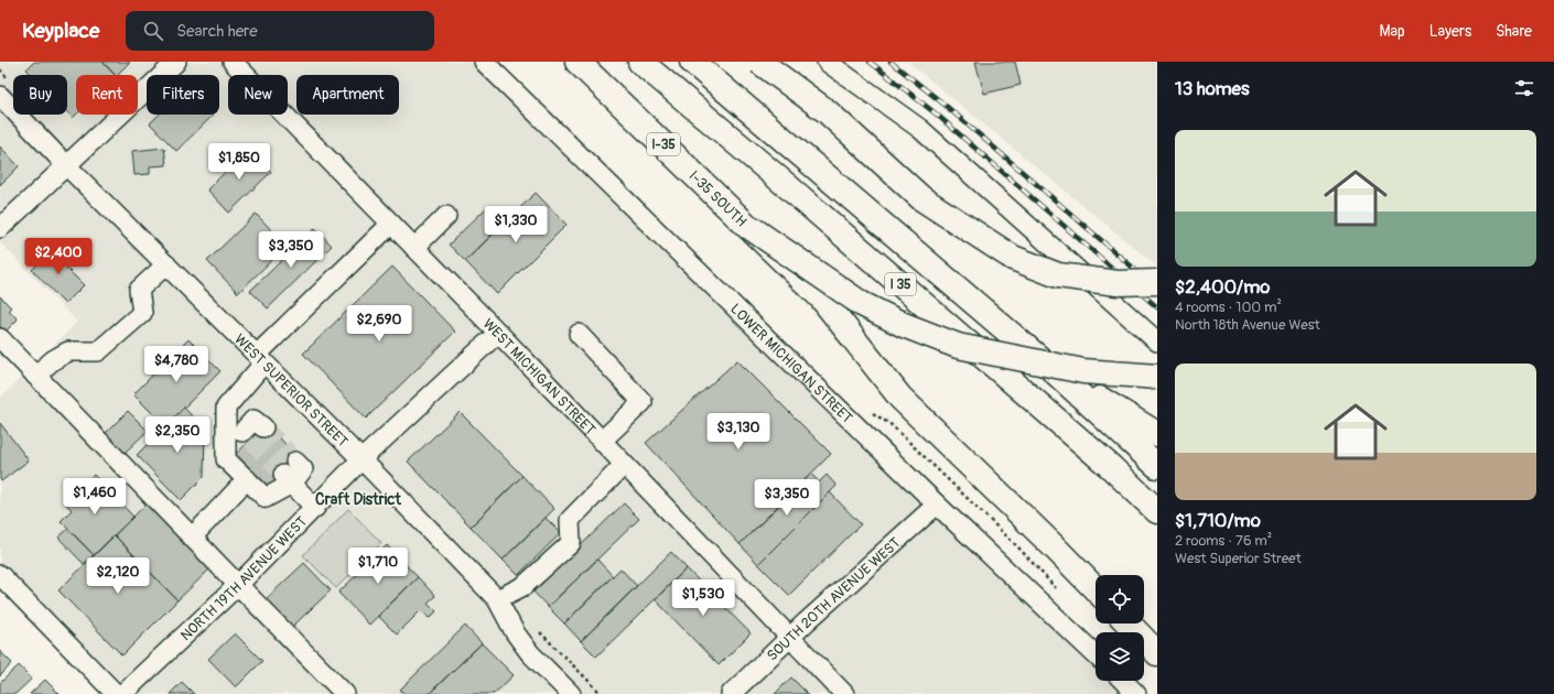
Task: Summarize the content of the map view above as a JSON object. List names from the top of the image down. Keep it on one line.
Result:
{"streets":{"highway":["I-35","I-35 SOUTH","I 35"],"street":["LOWER MICHIGAN STREET","WEST MICHIGAN STREET","WEST SUPERIOR STREET","NORTH 19TH AVENUE WEST","SOUTH 20TH AVENUE WEST"]},"crossings":[["LOWER MICHIGAN STREET","SOUTH 20TH AVENUE WEST"],["WEST MICHIGAN STREET","NORTH 19TH AVENUE WEST"],["WEST MICHIGAN STREET","SOUTH 20TH AVENUE WEST"],["WEST SUPERIOR STREET","NORTH 19TH AVENUE WEST"]],"districts":["Craft District"],"page":{"header":"Keyplace","search":"Search here","nav":["Map","Layers","Share"],"heading":"13 homes","chip":["Buy","Rent","Filters","New","Apartment"],"list":[{"name":"$2,400/mo","note":"4 rooms · 100 m² · North 18th Avenue West"},{"name":"$1,710/mo","note":"2 rooms · 76 m² · West Superior Street"}],"price":["$1,850","$1,330","$3,350","$2,400","$2,690","$4,780","$3,130","$2,350","$1,460","$3,350","$1,710","$2,120","$1,530"]}}
